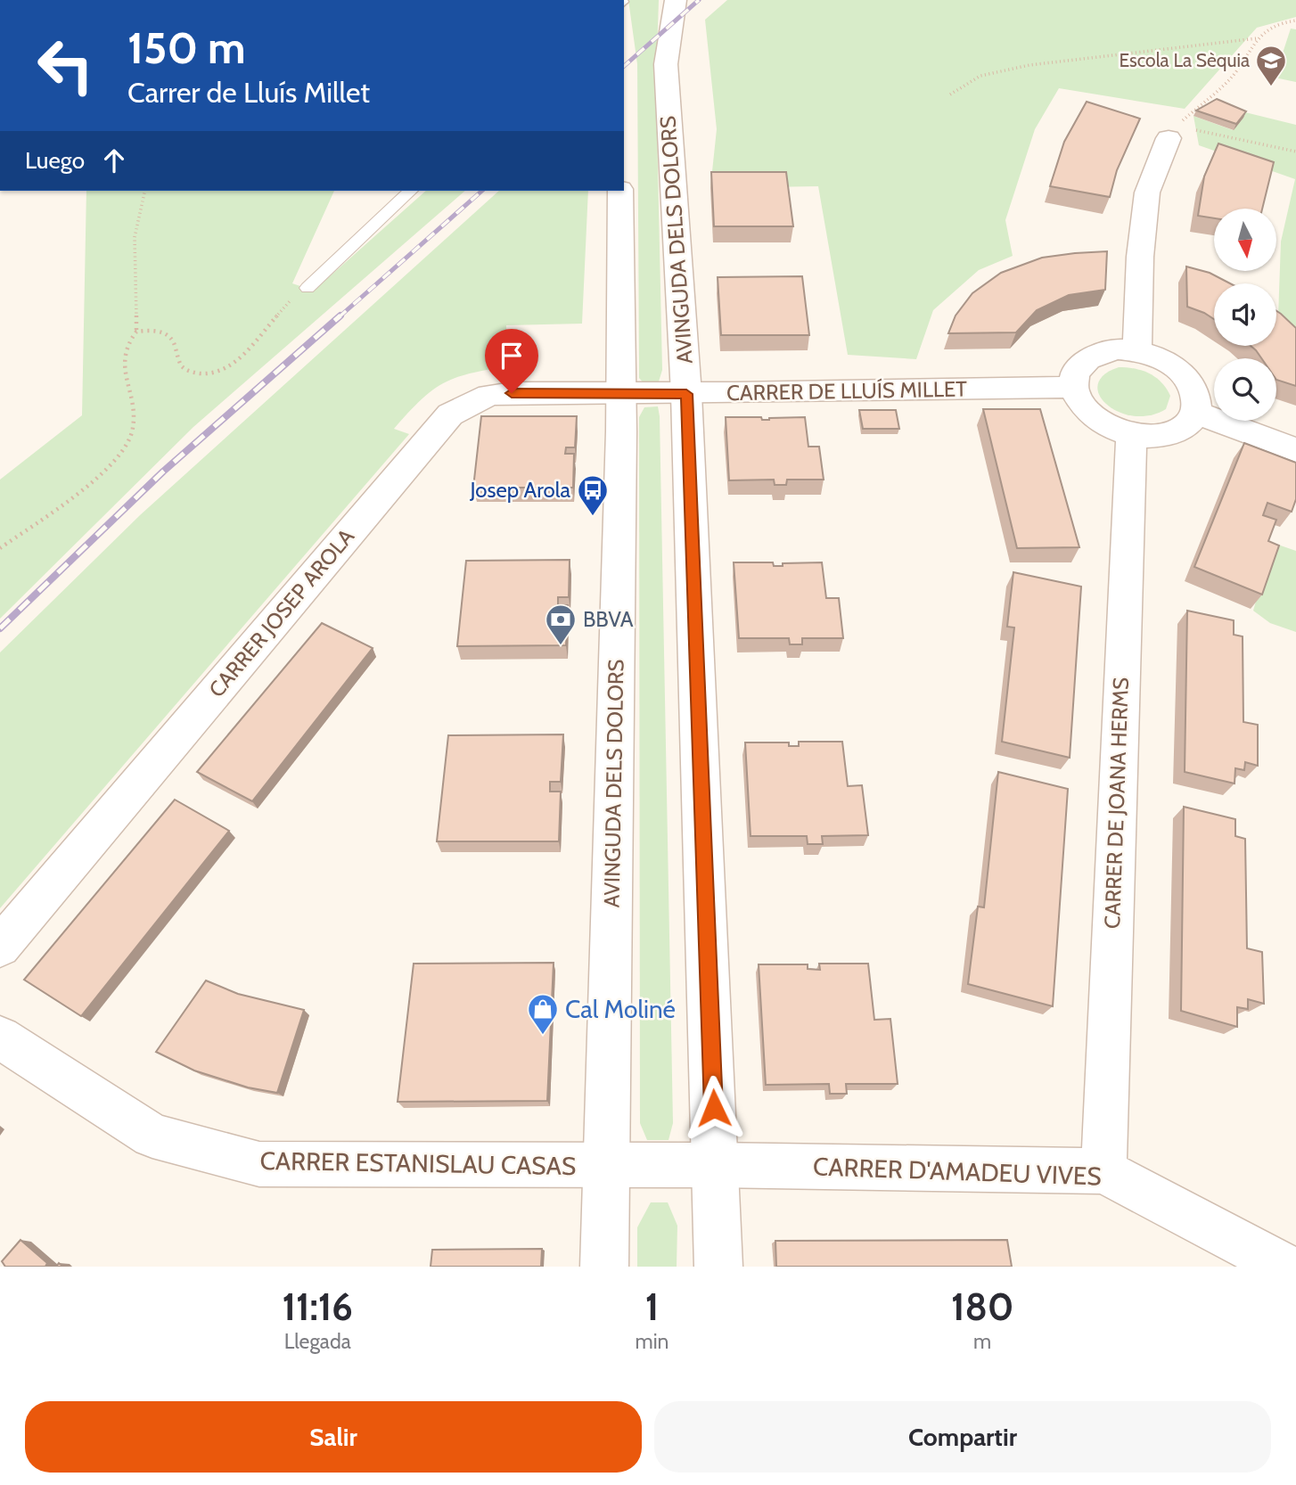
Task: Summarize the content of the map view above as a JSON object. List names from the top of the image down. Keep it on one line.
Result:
{"streets":{"street":["AVINGUDA DELS DOLORS","CARRER DE LLUÍS MILLET","CARRER JOSEP AROLA","CARRER DE JOANA HERMS","CARRER ESTANISLAU CASAS","CARRER D'AMADEU VIVES"]},"crossings":[["AVINGUDA DELS DOLORS","CARRER DE LLUÍS MILLET"],["AVINGUDA DELS DOLORS","CARRER JOSEP AROLA"],["AVINGUDA DELS DOLORS","CARRER ESTANISLAU CASAS"],["AVINGUDA DELS DOLORS","CARRER D'AMADEU VIVES"],["CARRER DE LLUÍS MILLET","CARRER JOSEP AROLA"],["CARRER DE LLUÍS MILLET","CARRER DE JOANA HERMS"],["CARRER DE JOANA HERMS","CARRER D'AMADEU VIVES"],["CARRER ESTANISLAU CASAS","CARRER D'AMADEU VIVES"]],"places":{"school or university":["Escola La Sèquia"],"bus stop":["Josep Arola"],"bank":["BBVA"],"shop":["Cal Moliné"]},"north":"bottom","page":{"turn":["150 m","Carrer de Lluís Millet"],"then":"Luego","eta":["11:16","Llegada","1","min","180","m"],"buttons":["Salir","Compartir"]}}
